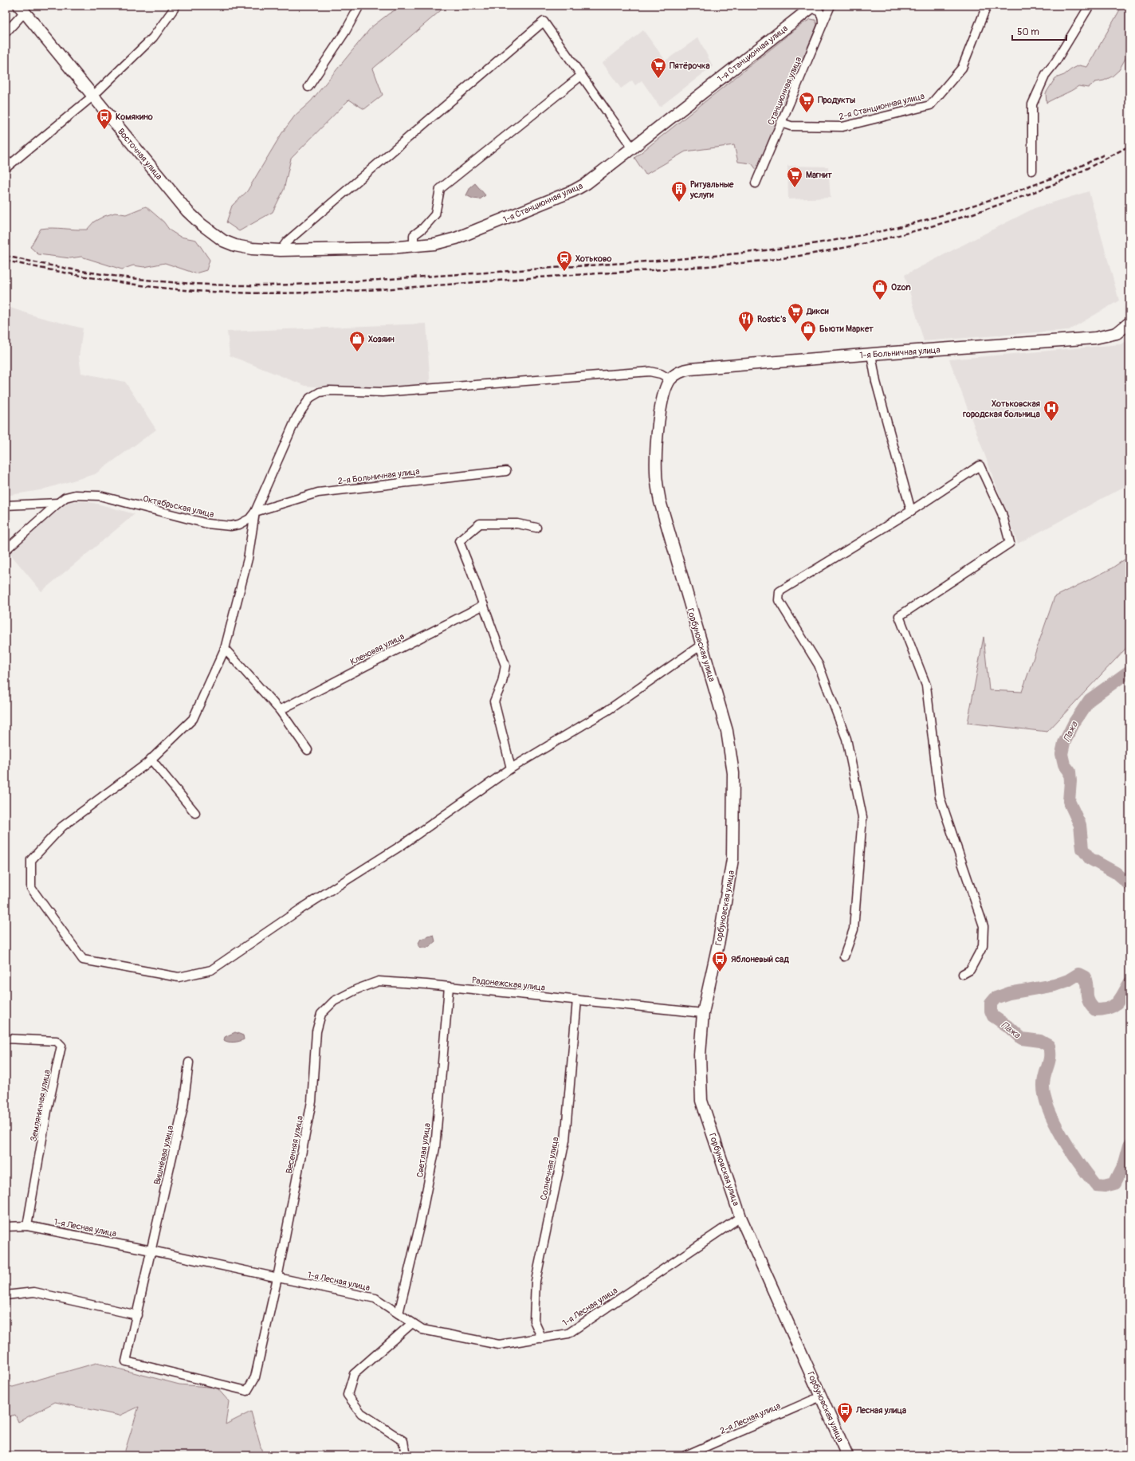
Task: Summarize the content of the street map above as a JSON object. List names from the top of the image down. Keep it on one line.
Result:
{"streets":{"main road":["1-я Станционная улица","Восточная улица","1-я Больничная улица","Горбуновская улица"],"street":["Станционная улица","2-я Станционная улица","2-я Больничная улица","Октябрьская улица","Кленовая улица","Радонежская улица","Земляничная улица","Весенняя улица","Светлая улица","Вишнёвая улица","Солнечная улица","1-я Лесная улица","2-я Лесная улица"]},"crossings":[["1-я Станционная улица","Восточная улица"],["Станционная улица","2-я Станционная улица"],["1-я Больничная улица","Октябрьская улица"],["1-я Больничная улица","Горбуновская улица"],["2-я Больничная улица","Октябрьская улица"],["Октябрьская улица","Горбуновская улица"],["Горбуновская улица","Радонежская улица"],["Горбуновская улица","1-я Лесная улица"],["Горбуновская улица","2-я Лесная улица"],["Радонежская улица","Весенняя улица"],["Радонежская улица","Светлая улица"],["Радонежская улица","Солнечная улица"],["Земляничная улица","1-я Лесная улица"],["Весенняя улица","Вишнёвая улица"],["Весенняя улица","1-я Лесная улица"],["Светлая улица","1-я Лесная улица"],["Вишнёвая улица","1-я Лесная улица"],["Солнечная улица","1-я Лесная улица"]],"water":["Пажа"],"places":{"supermarket":["Пятёрочка","Продукты","Магнит","Дикси"],"bus stop":["Комякино","Яблоневый сад","Лесная улица"],"building":["Ритуальные услуги"],"station":["Хотьково"],"shop":["Ozon","Бьюти Маркет","Хозяин"],"restaurant":["Rostic's"],"hospital":["Хотьковская городская больница"]},"scale_bar":"50 m"}
